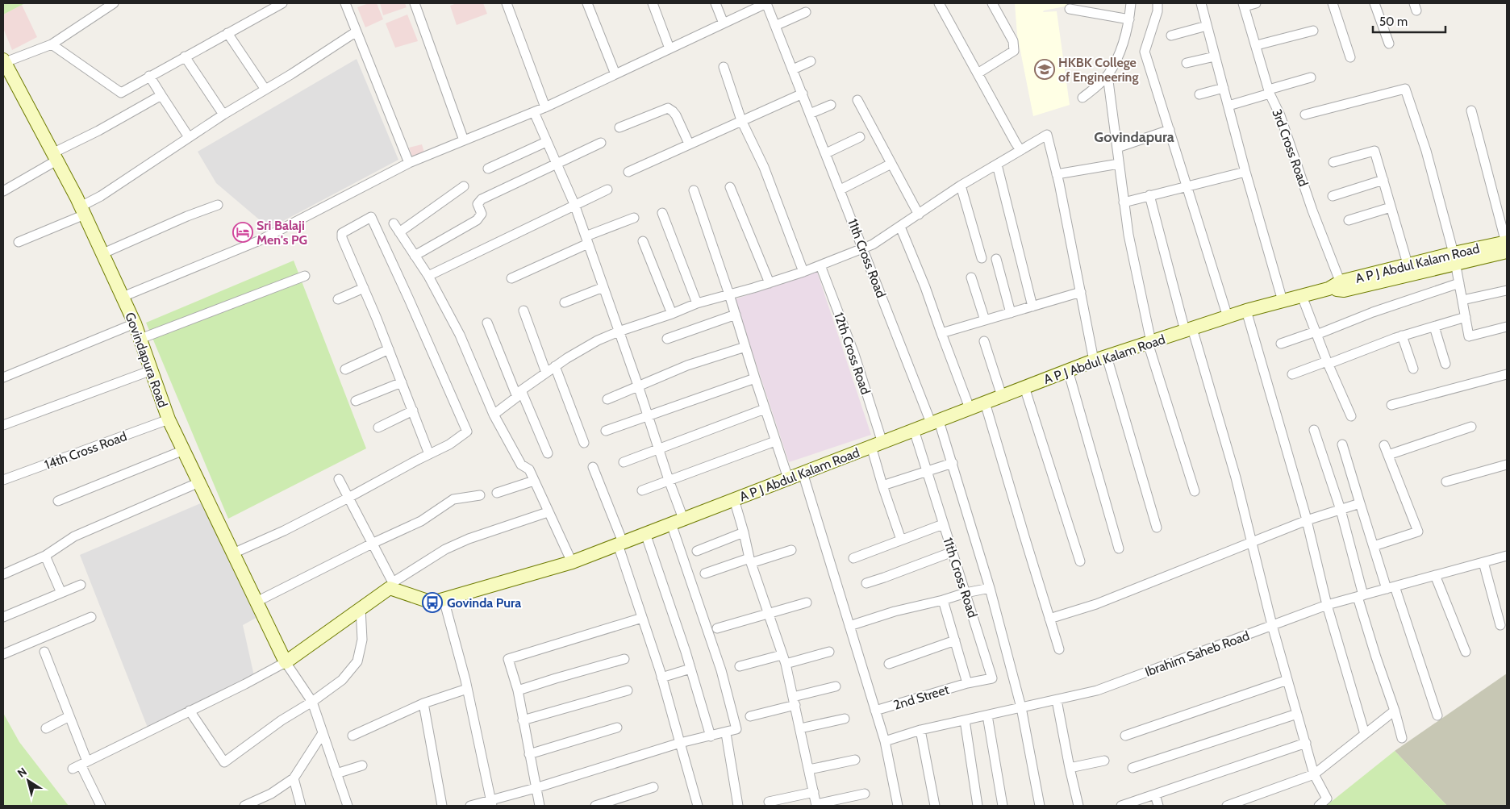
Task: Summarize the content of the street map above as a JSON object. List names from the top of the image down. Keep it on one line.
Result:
{"streets":{"street":["3rd Cross Road","11th Cross Road","A P J Abdul Kalam Road","12th Cross Road","Govindapura Road","14th Cross Road","Ibrahim Saheb Road","2nd Street"]},"crossings":[["3rd Cross Road","A P J Abdul Kalam Road"],["11th Cross Road","A P J Abdul Kalam Road"],["11th Cross Road","Ibrahim Saheb Road"],["11th Cross Road","2nd Street"],["A P J Abdul Kalam Road","12th Cross Road"],["Govindapura Road","14th Cross Road"]],"districts":["Govindapura"],"places":{"school or university":["HKBK College of Engineering"],"hotel":["Sri Balaji Men's PG"],"bus stop":["Govinda Pura"]},"scale_bar":"50 m","north":"top left"}
